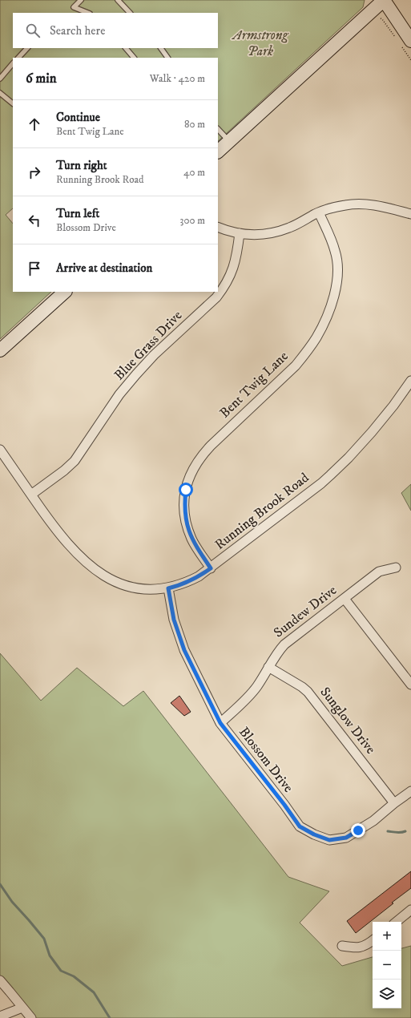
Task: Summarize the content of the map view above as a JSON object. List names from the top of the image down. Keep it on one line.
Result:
{"streets":{"street":["Blue Grass Drive","Bent Twig Lane","Running Brook Road","Sundew Drive","Sunglow Drive","Blossom Drive"]},"crossings":[["Blue Grass Drive","Running Brook Road"],["Bent Twig Lane","Running Brook Road"],["Running Brook Road","Blossom Drive"],["Sundew Drive","Sunglow Drive"],["Sundew Drive","Blossom Drive"],["Sunglow Drive","Blossom Drive"]],"parks":["Armstrong Park"],"page":{"search":"Search here","heading":["6 min","Walk · 420 m"],"list":[["Continue","Bent Twig Lane","80 m"],["Turn right","Running Brook Road","40 m"],["Turn left","Blossom Drive","300 m"],"Arrive at destination"],"map_buttons":["+","−"]}}
